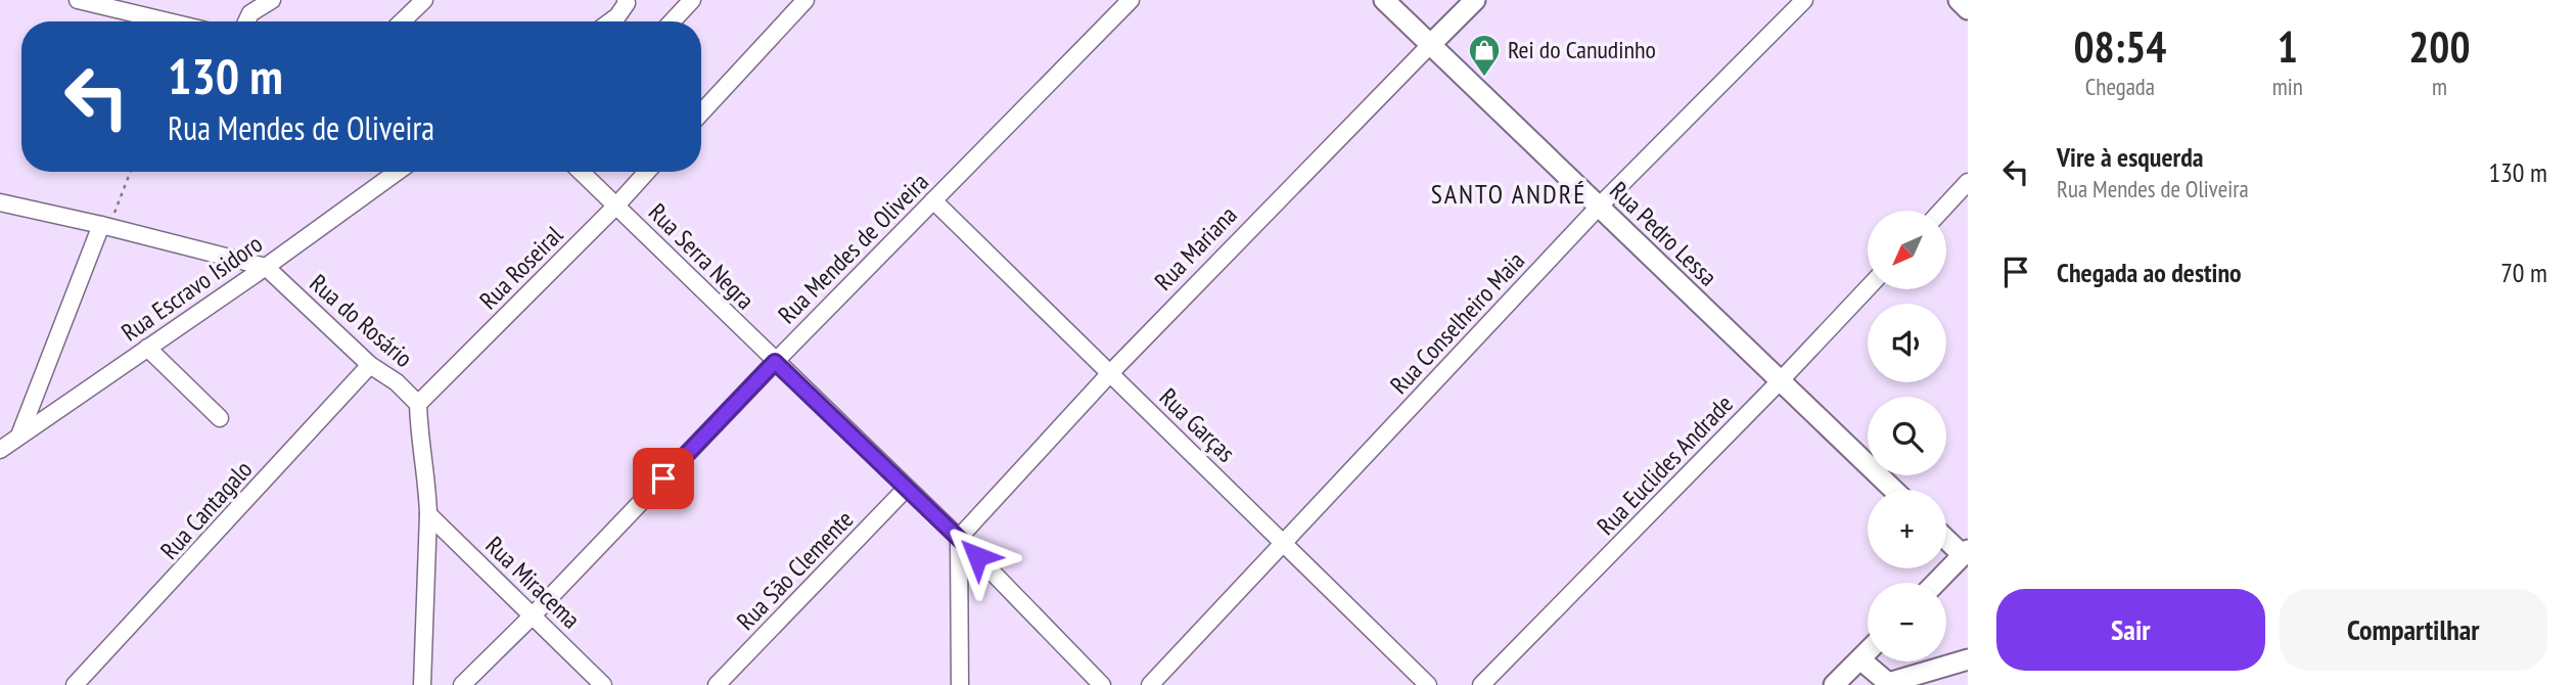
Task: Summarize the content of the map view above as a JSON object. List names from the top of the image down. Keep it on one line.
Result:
{"streets":{"street":["Rua Pedro Lessa","Rua Mendes de Oliveira","Rua Mariana","Rua Serra Negra","Rua Roseiral","Rua Escravo Isidoro","Rua do Rosário","Rua Conselheiro Maia","Rua Garças","Rua Euclides Andrade","Rua Cantagalo","Rua São Clemente","Rua Miracema"]},"crossings":[["Rua Pedro Lessa","Rua Mariana"],["Rua Pedro Lessa","Rua Conselheiro Maia"],["Rua Pedro Lessa","Rua Euclides Andrade"],["Rua Mendes de Oliveira","Rua Serra Negra"],["Rua Mendes de Oliveira","Rua Garças"],["Rua Mendes de Oliveira","Rua Miracema"],["Rua Mariana","Rua Serra Negra"],["Rua Mariana","Rua Garças"],["Rua Serra Negra","Rua Roseiral"],["Rua Serra Negra","Rua São Clemente"],["Rua Roseiral","Rua do Rosário"],["Rua Escravo Isidoro","Rua do Rosário"],["Rua do Rosário","Rua Cantagalo"],["Rua do Rosário","Rua Miracema"],["Rua Conselheiro Maia","Rua Garças"]],"districts":["SANTO ANDRÉ"],"places":{"shop":["Rei do Canudinho"]},"north":"bottom left","page":{"eta":["08:54","Chegada","1","min","200","m"],"turn":["130 m","Rua Mendes de Oliveira"],"list":[{"name":"Vire à esquerda","note":"Rua Mendes de Oliveira","value":"130 m"},{"name":"Chegada ao destino","value":"70 m"}],"map_buttons":["+","−"],"buttons":["Sair","Compartilhar"]}}
